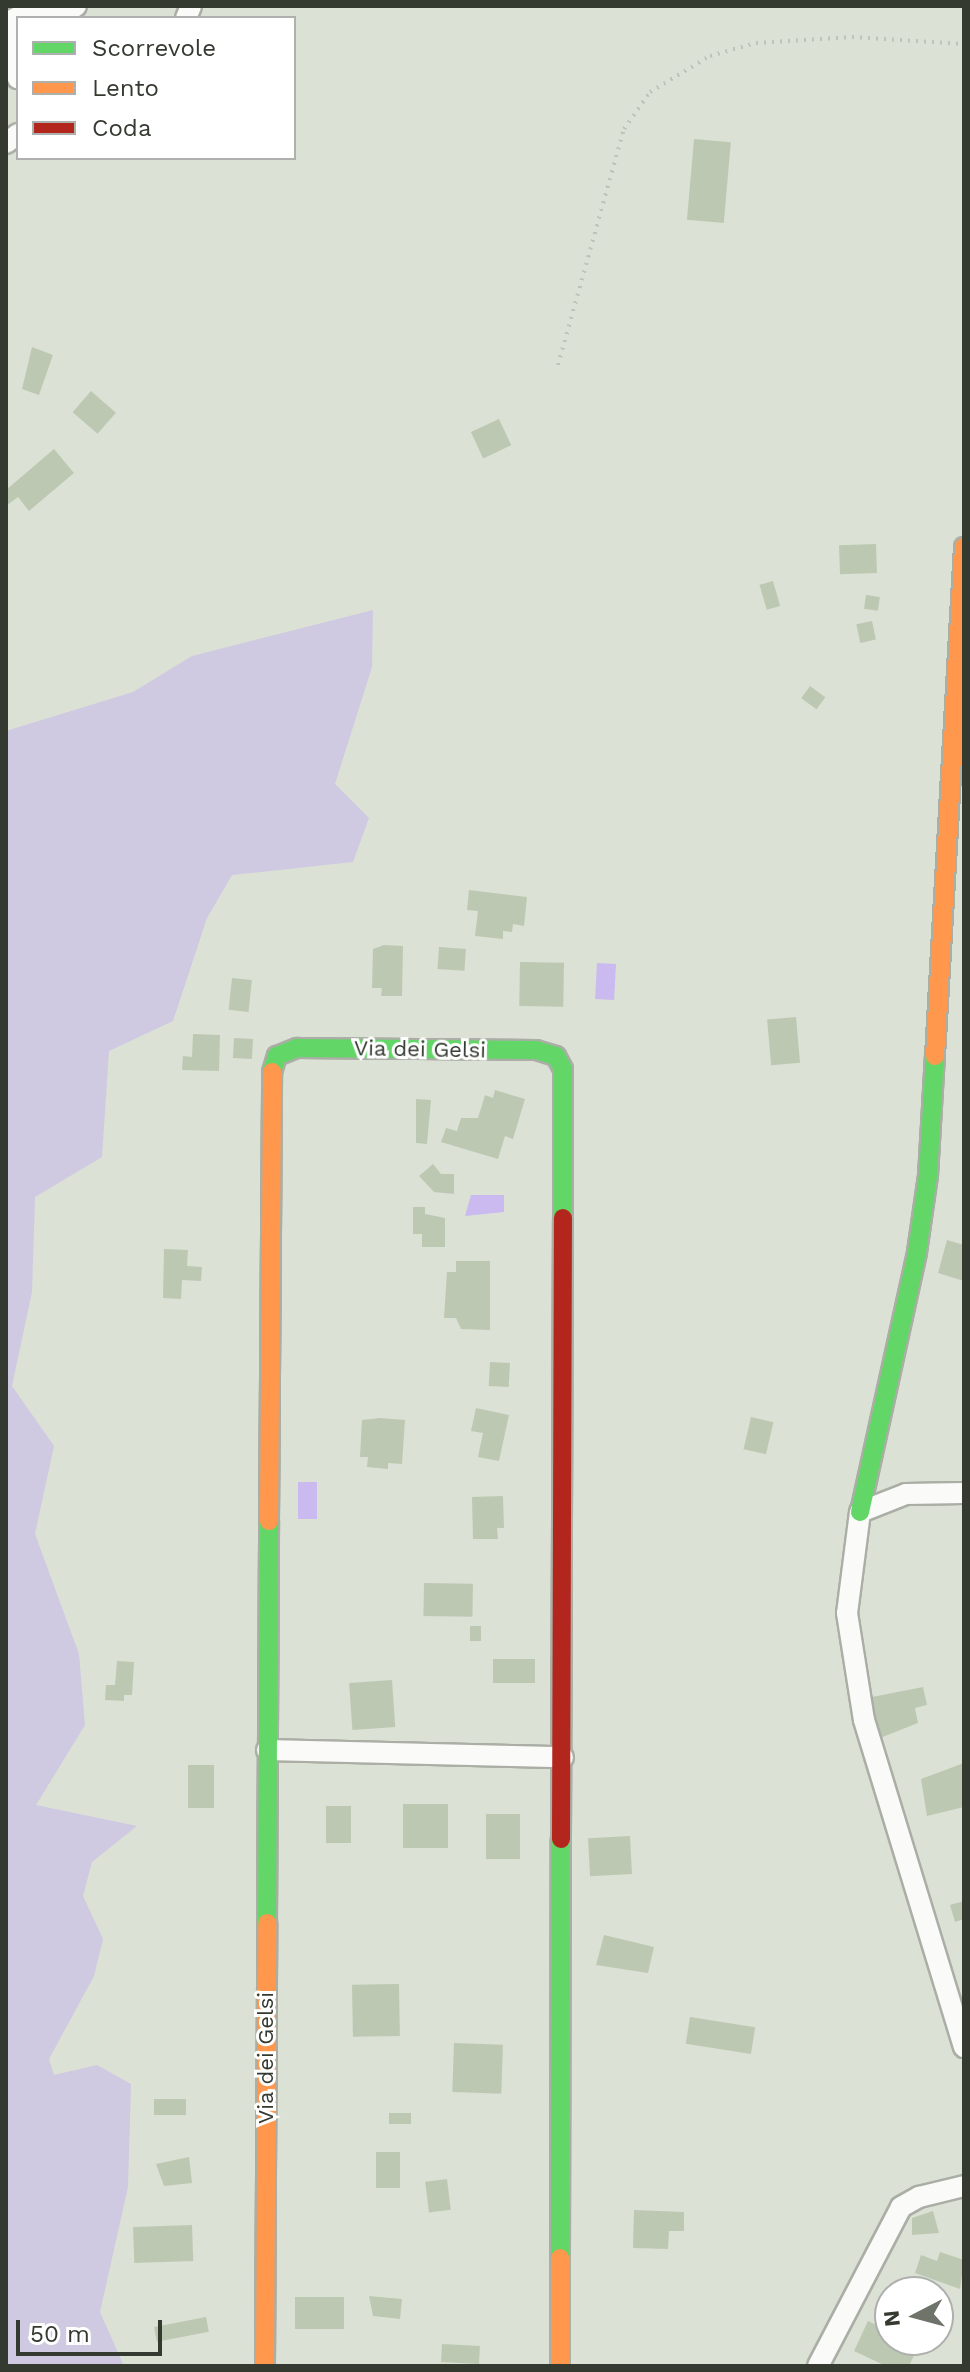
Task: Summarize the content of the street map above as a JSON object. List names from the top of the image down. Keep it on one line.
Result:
{"streets":{"street":["Via dei Gelsi"]},"legend":["Scorrevole","Lento","Coda"],"scale_bar":"50 m","north":"left"}
